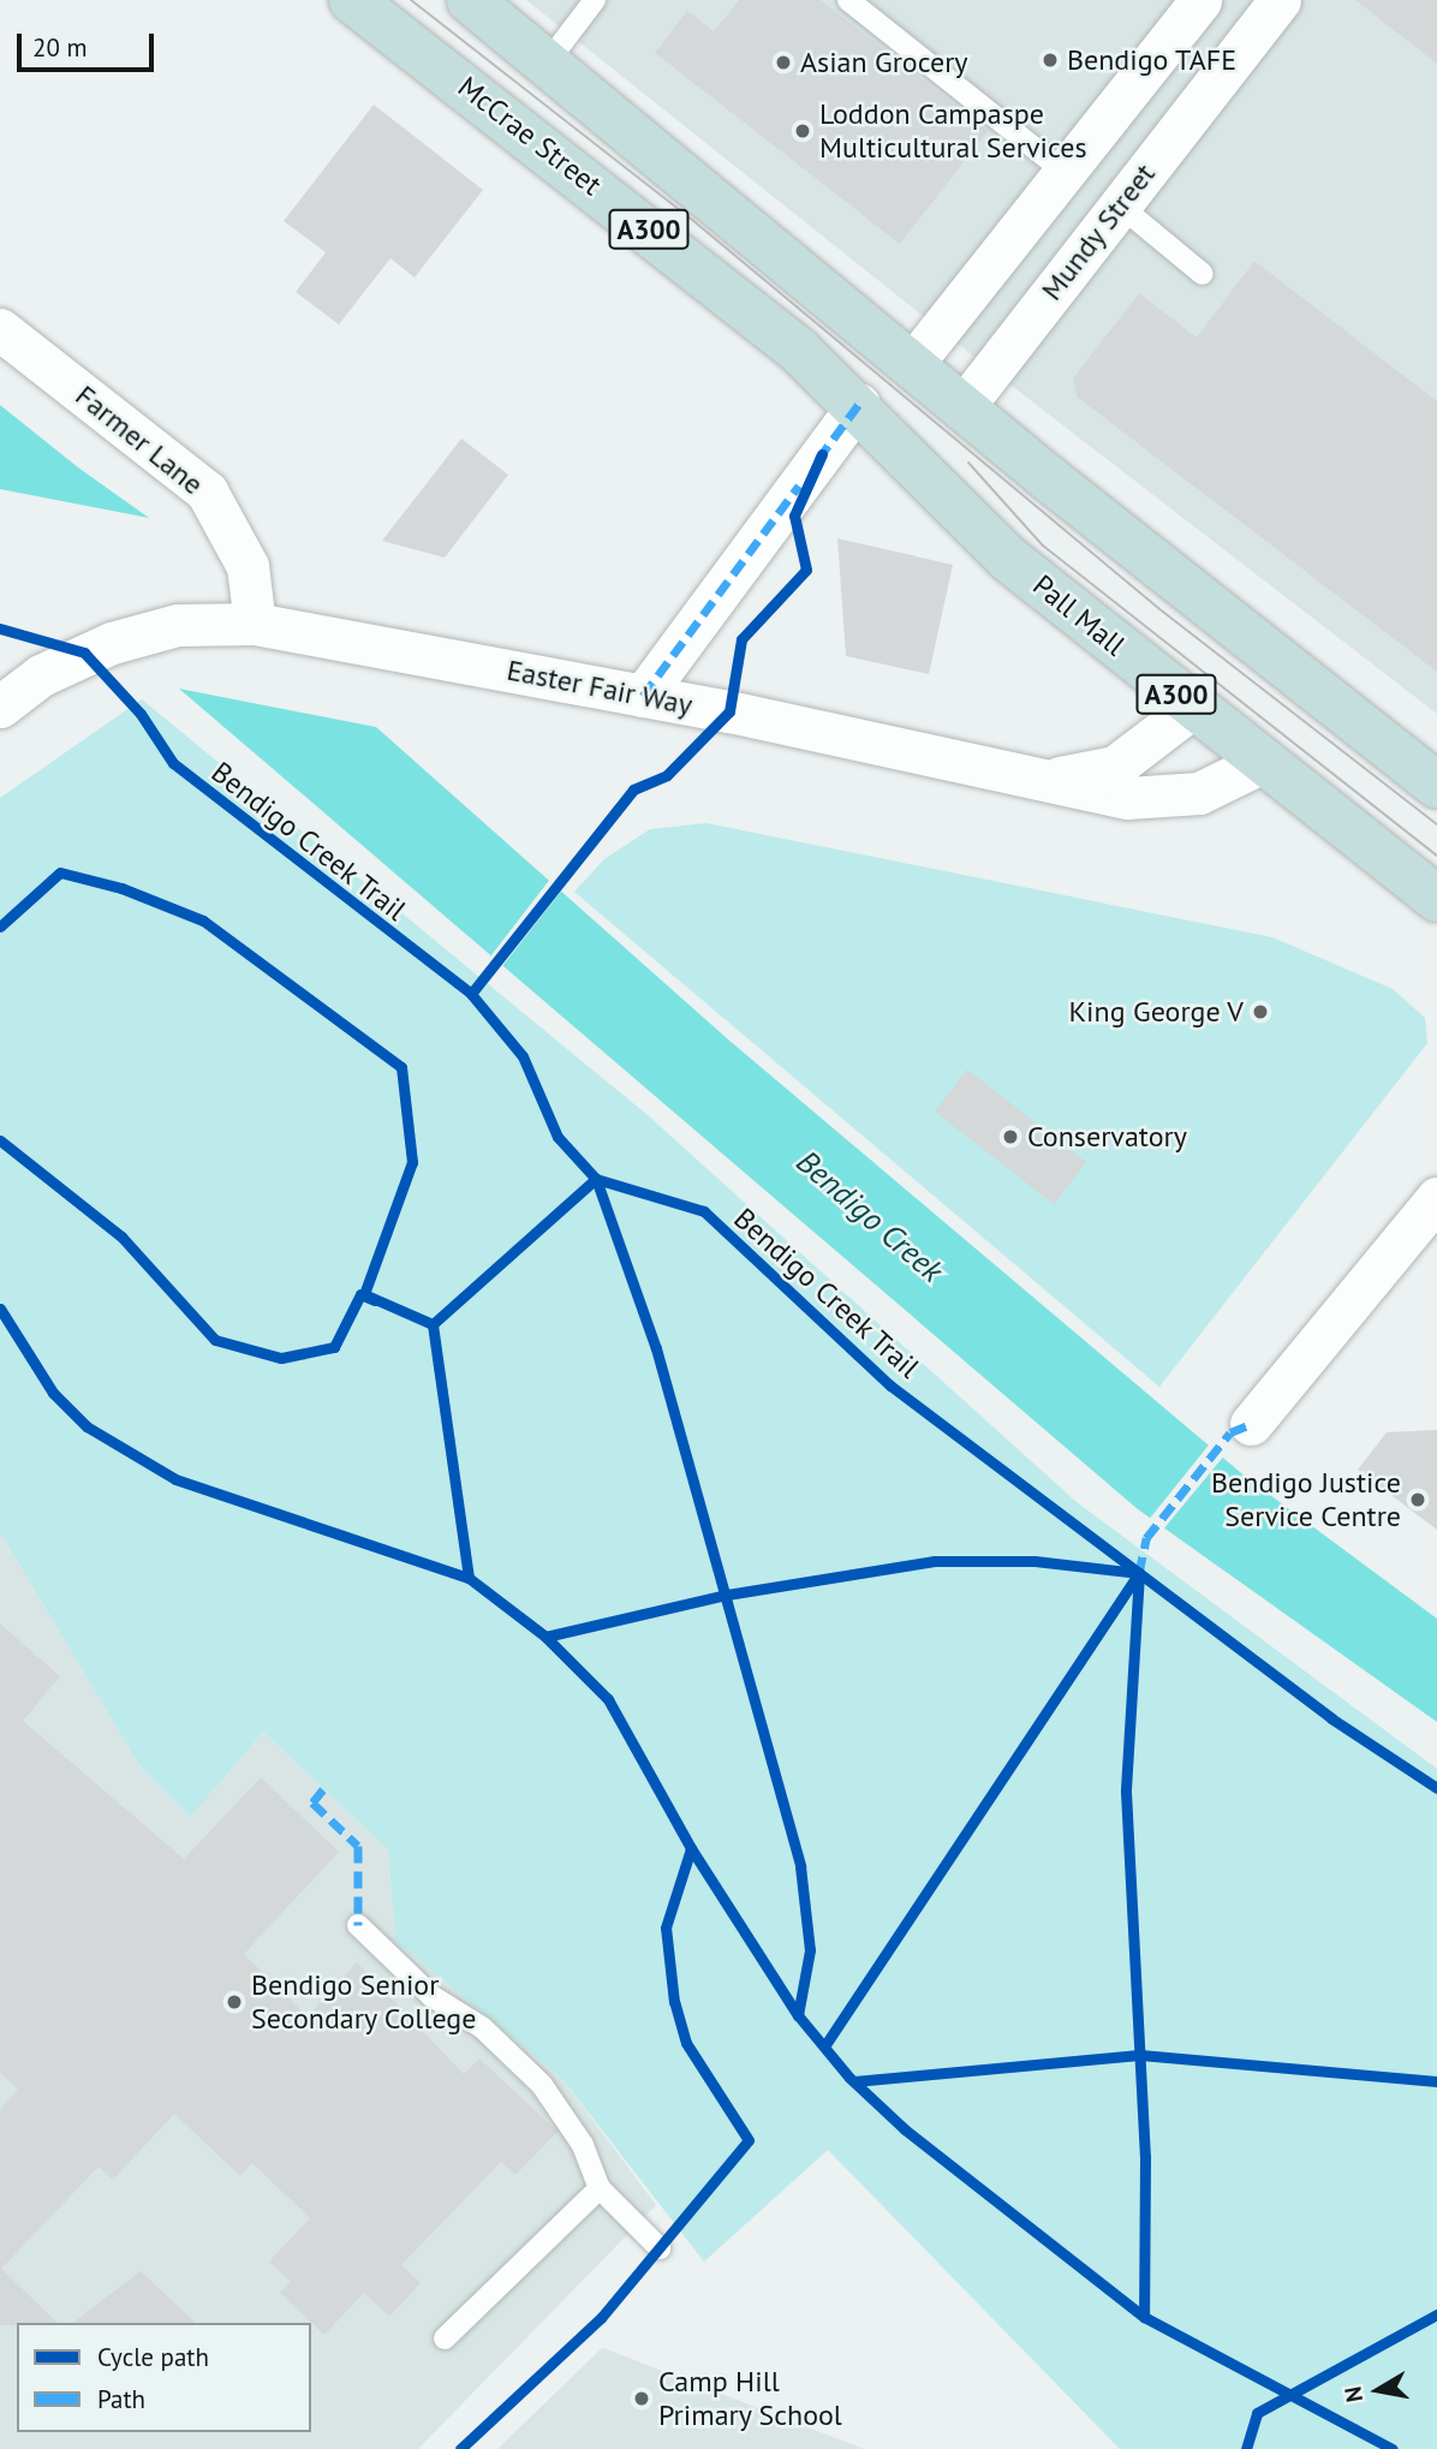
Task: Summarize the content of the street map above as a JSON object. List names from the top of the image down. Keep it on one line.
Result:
{"streets":{"highway":["McCrae Street","A300","Mundy Street","Pall Mall"],"street":["Farmer Lane","Easter Fair Way"],"cycle path":["Bendigo Creek Trail"]},"crossings":[["McCrae Street","Mundy Street"],["McCrae Street","Pall Mall"],["A300","Mundy Street"],["Mundy Street","Pall Mall"],["Farmer Lane","Easter Fair Way"],["Pall Mall","Easter Fair Way"]],"water":["Bendigo Creek"],"places":["Bendigo TAFE","Asian Grocery","Loddon Campaspe Multicultural Services","King George V","Conservatory","Bendigo Justice Service Centre","Bendigo Senior Secondary College","Camp Hill Primary School"],"legend":["Cycle path","Path"],"scale_bar":"20 m","north":"left"}
